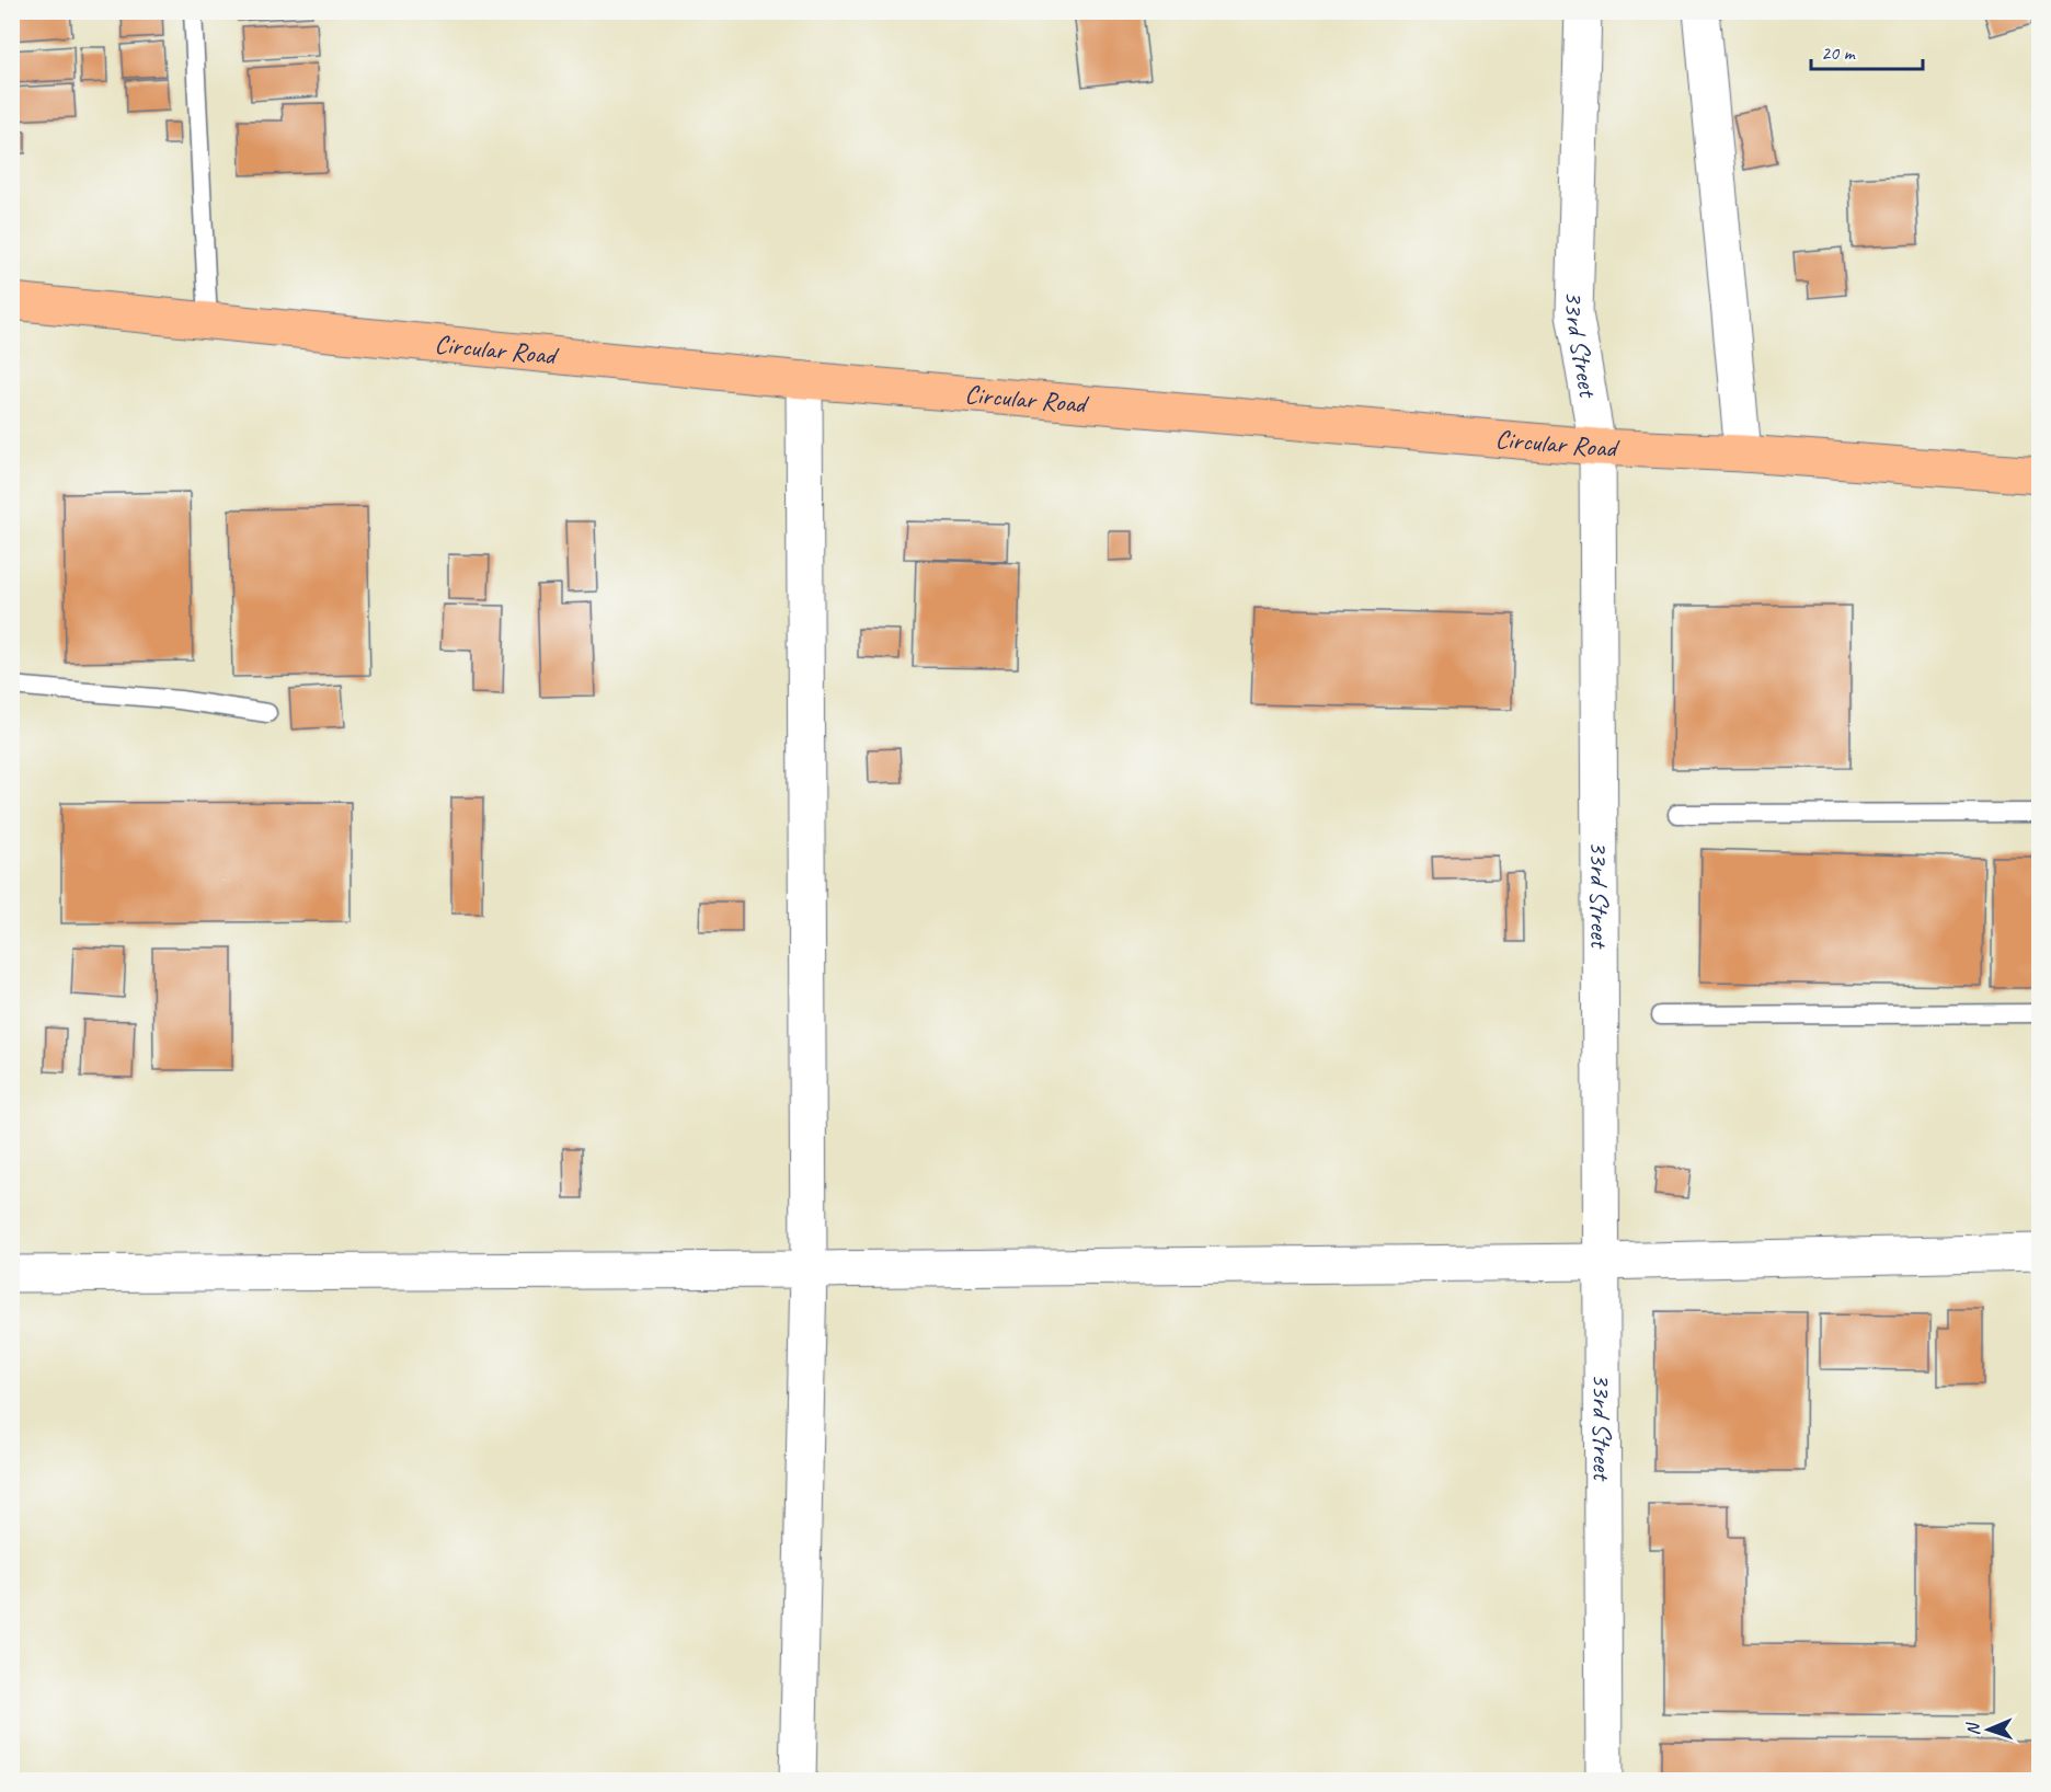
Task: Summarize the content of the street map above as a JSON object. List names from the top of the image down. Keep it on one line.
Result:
{"streets":{"main road":["Circular Road"],"street":["33rd Street"]},"crossings":[["33rd Street","Circular Road"]],"scale_bar":"20 m","north":"left"}
